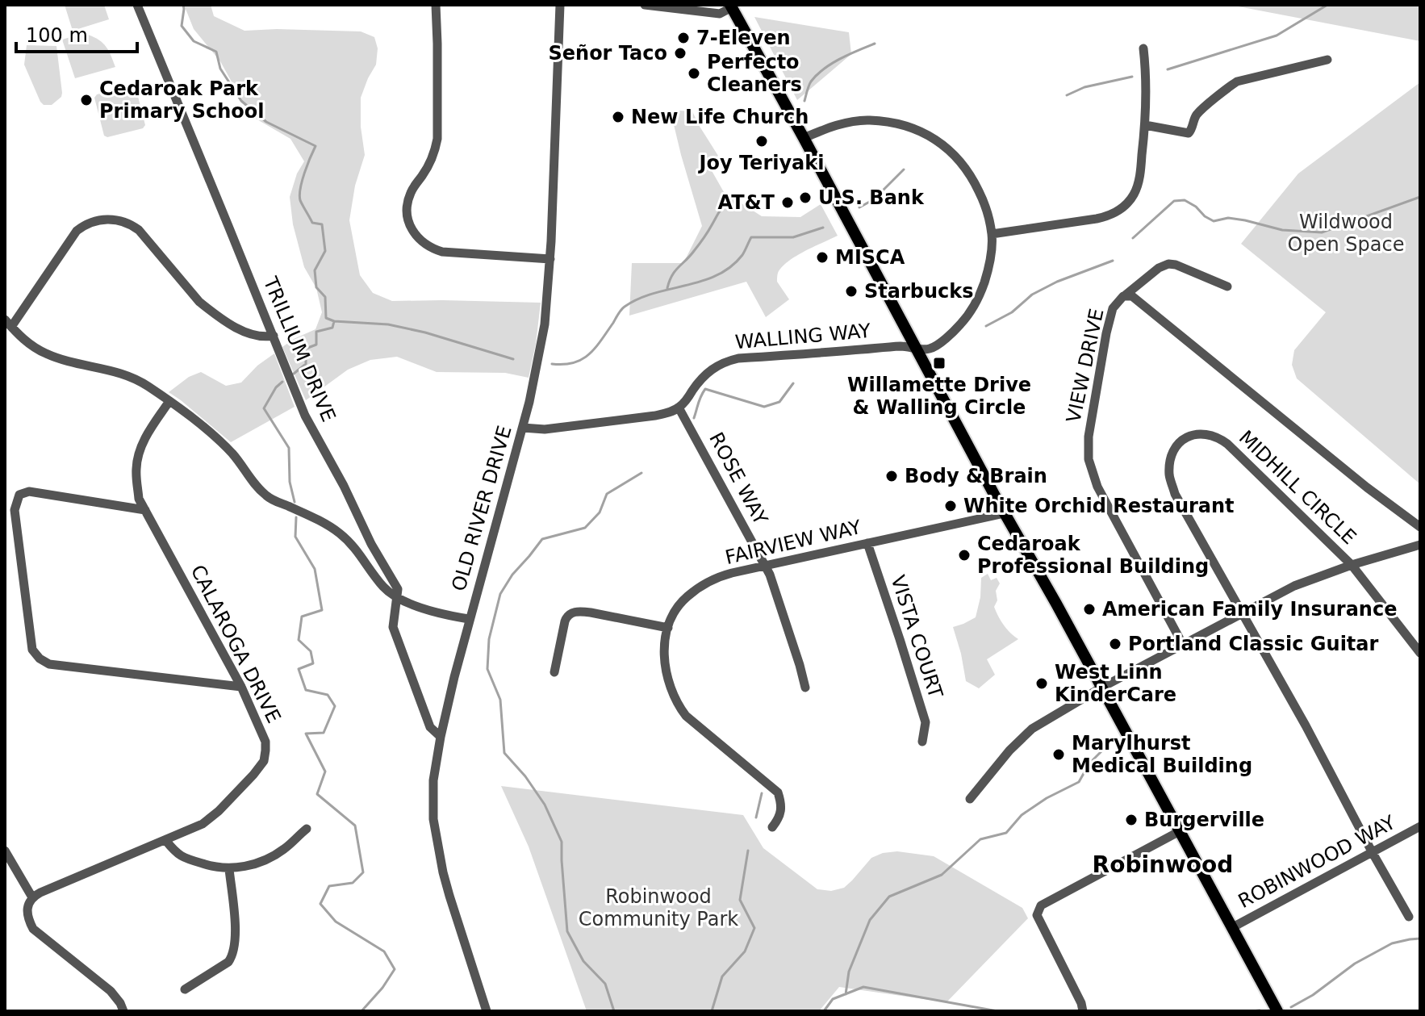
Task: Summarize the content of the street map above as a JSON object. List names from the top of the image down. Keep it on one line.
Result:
{"streets":{"street":["WALLING WAY","TRILLIUM DRIVE","VIEW DRIVE","ROSE WAY","MIDHILL CIRCLE","OLD RIVER DRIVE","FAIRVIEW WAY","VISTA COURT","CALAROGA DRIVE","ROBINWOOD WAY"]},"crossings":[["WALLING WAY","ROSE WAY"],["TRILLIUM DRIVE","OLD RIVER DRIVE"],["ROSE WAY","FAIRVIEW WAY"],["MIDHILL CIRCLE","ROBINWOOD WAY"],["FAIRVIEW WAY","VISTA COURT"]],"districts":["Robinwood"],"parks":["Wildwood Open Space","Robinwood Community Park"],"places":{"other":["7-Eleven","Señor Taco","Perfecto Cleaners","Cedaroak Park Primary School","New Life Church","Joy Teriyaki","U.S. Bank","AT&T","MISCA","Starbucks","Body & Brain","White Orchid Restaurant","Cedaroak Professional Building","American Family Insurance","Portland Classic Guitar","West Linn KinderCare","Marylhurst Medical Building","Burgerville"],"transit":["Willamette Drive & Walling Circle"]},"scale_bar":"100 m"}
